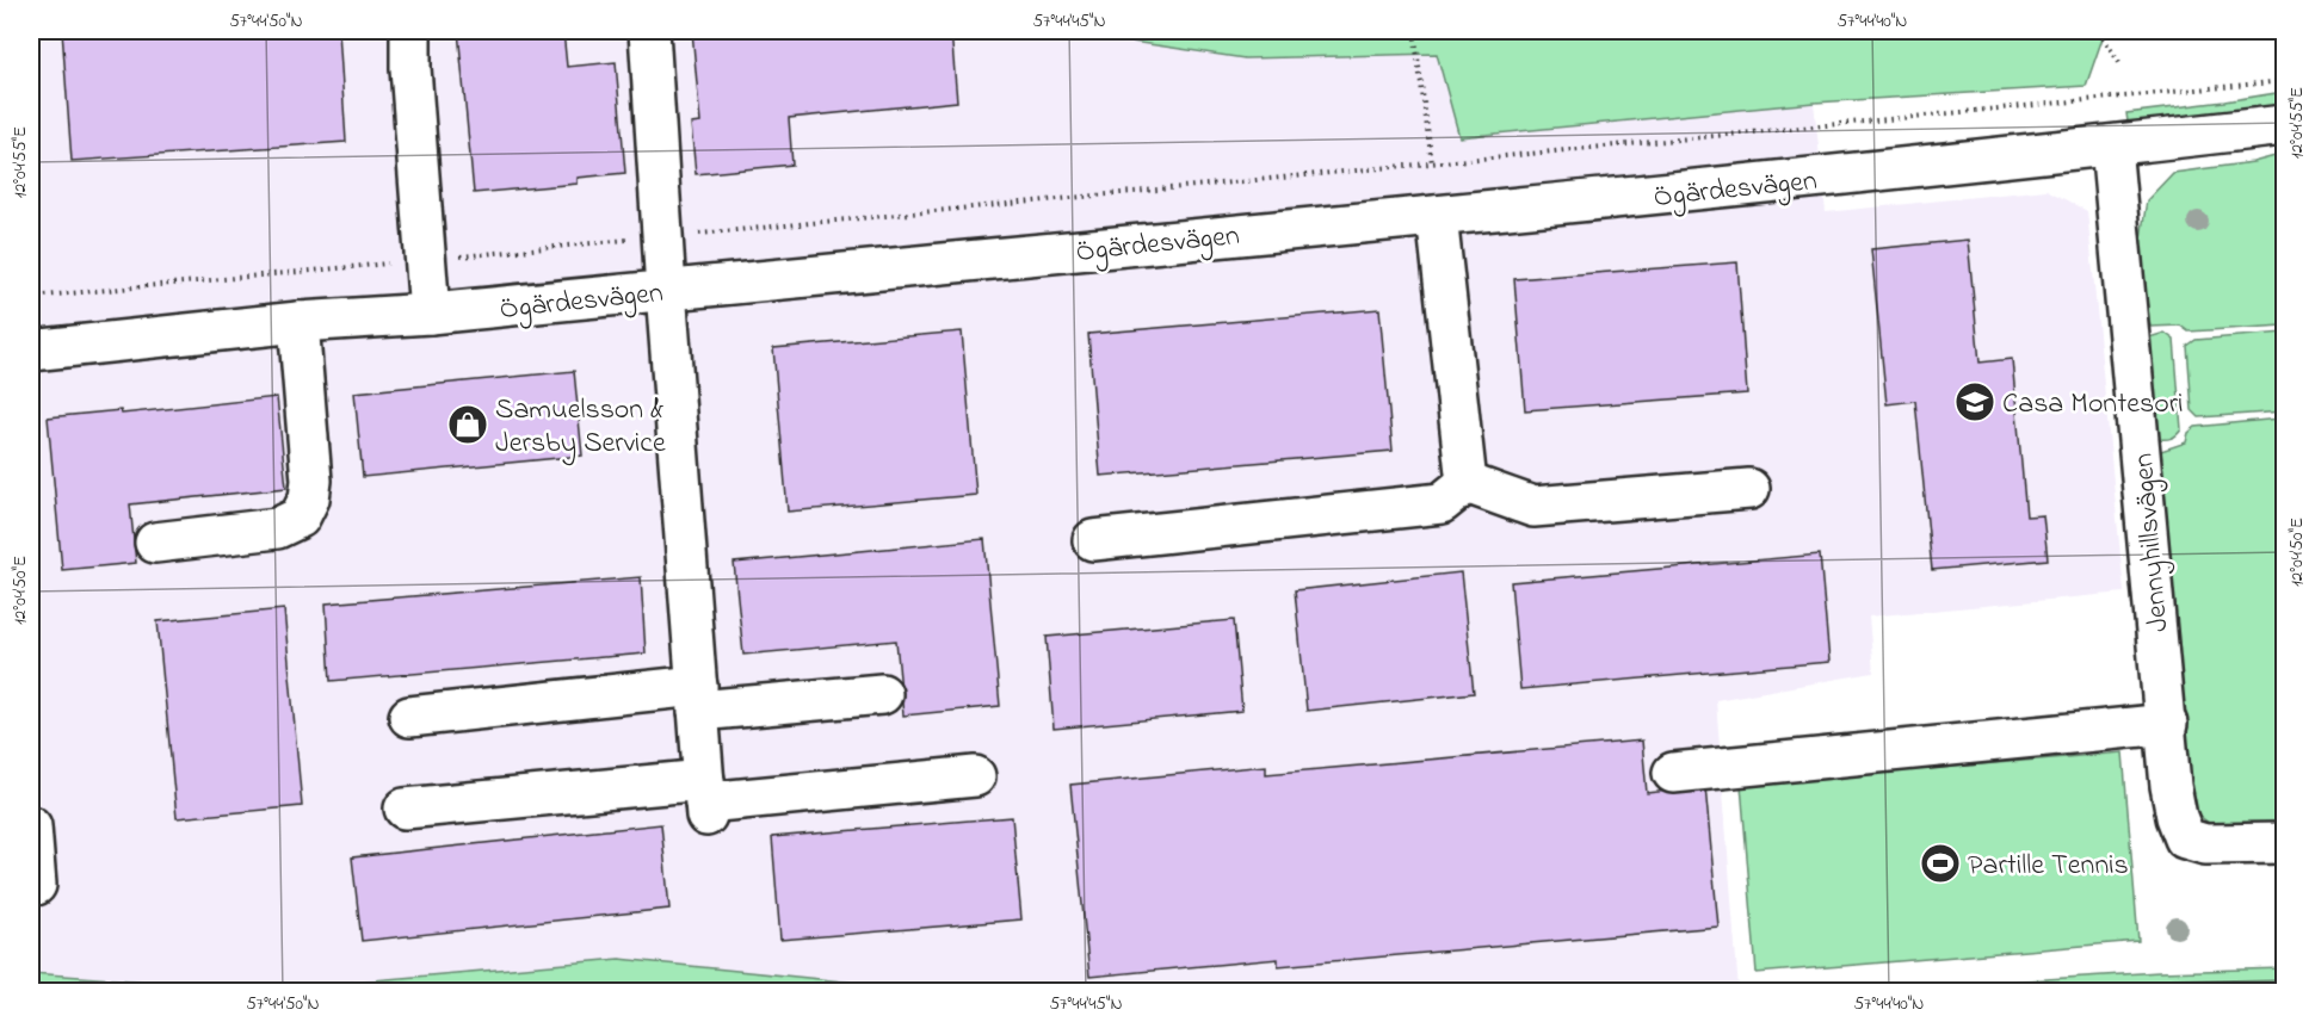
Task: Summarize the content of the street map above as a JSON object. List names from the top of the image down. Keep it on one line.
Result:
{"streets":{"street":["Ögärdesvägen","Jennyhillsvägen"]},"crossings":[["Ögärdesvägen","Jennyhillsvägen"]],"places":{"school or university":["Casa Montesori"],"shop":["Samuelsson & Jersby Service"],"sports":["Partille Tennis"]},"coordinates":["57°44'50\"N","57°44'45\"N","57°44'40\"N","12°04'55\"E","12°04'50\"E"]}
